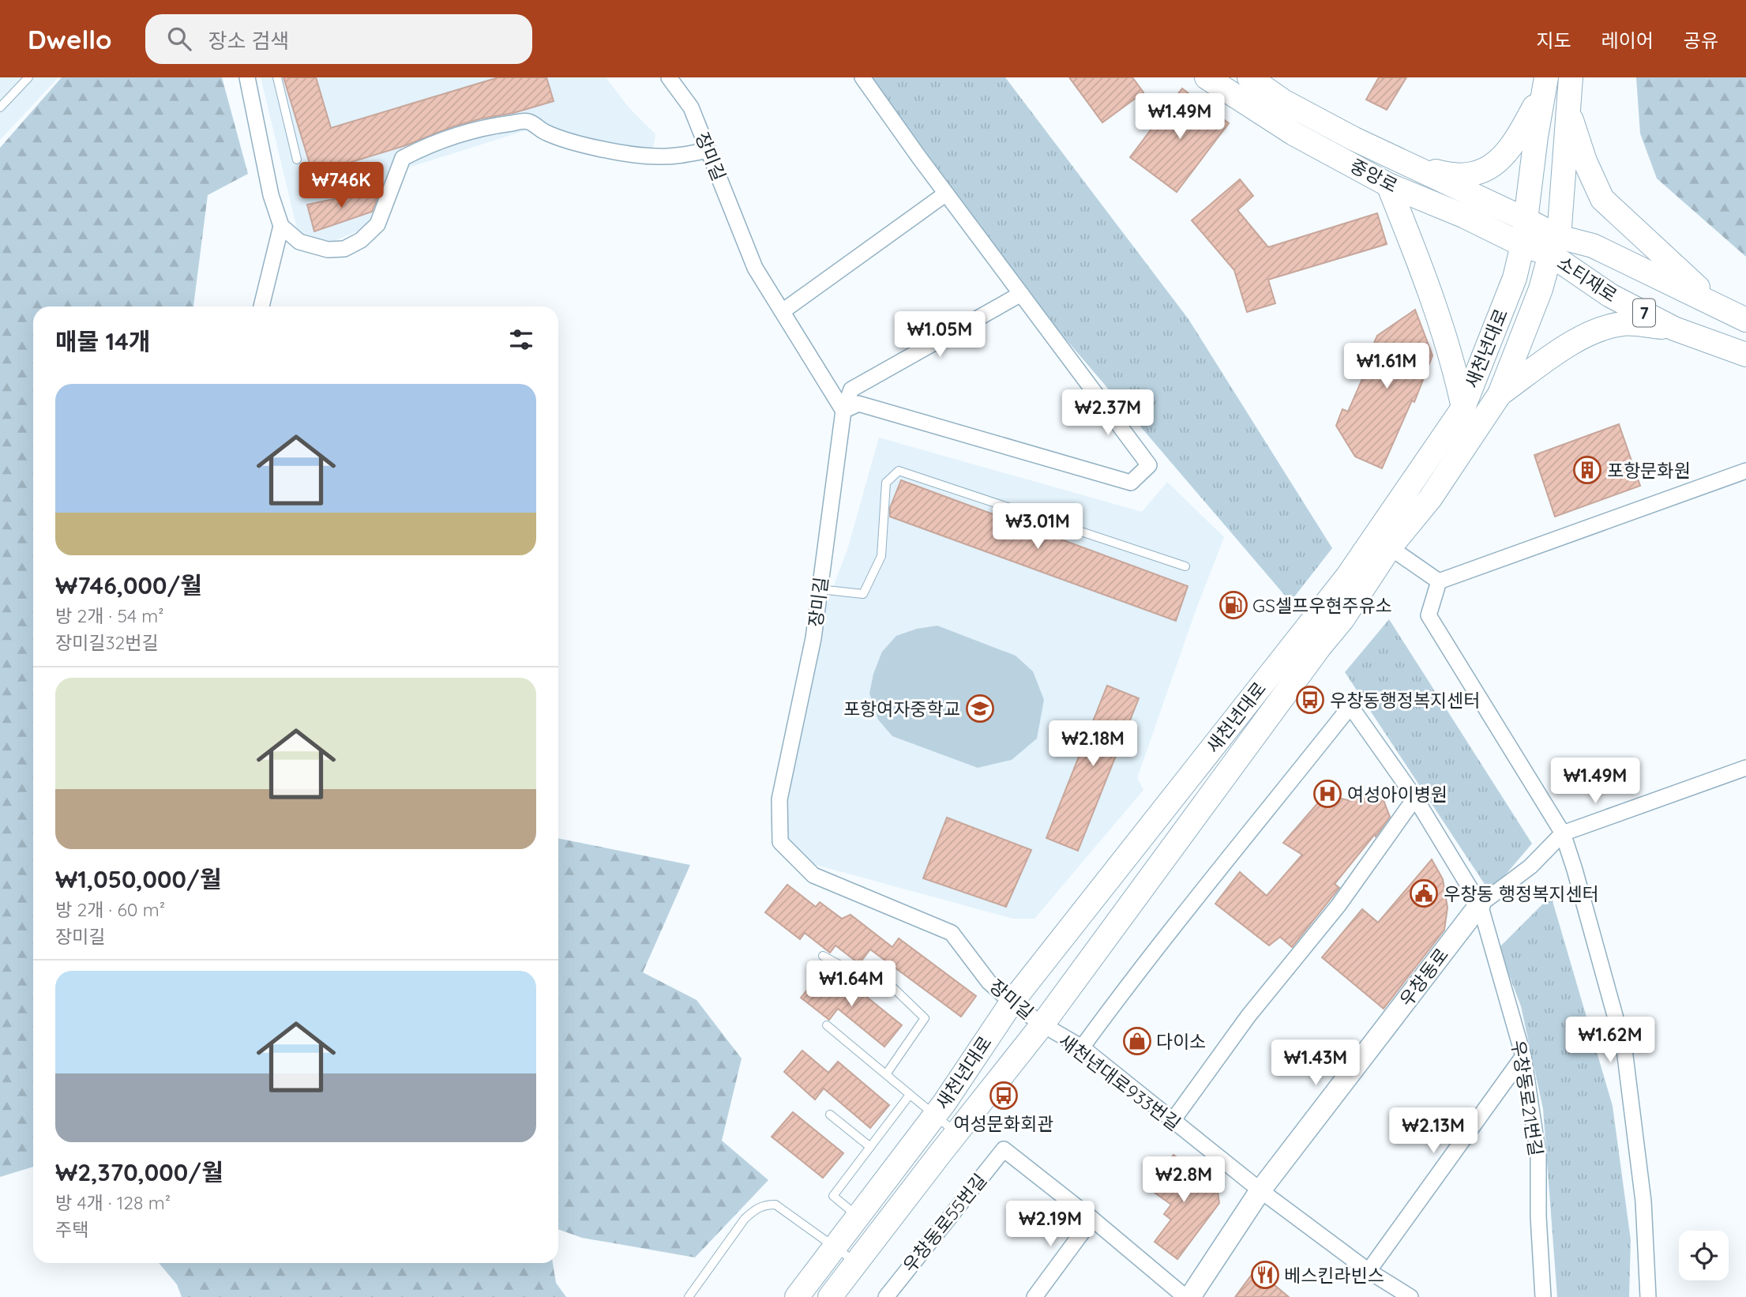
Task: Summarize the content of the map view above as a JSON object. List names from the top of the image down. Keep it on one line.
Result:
{"streets":{"main road":["중앙로","소티재로","7","새천년대로","우창동로"],"street":["장미길","새천년대로933번길","우창동로21번길","우창동로55번길"]},"crossings":[["장미길","새천년대로"],["장미길","새천년대로933번길"],["중앙로","소티재로"],["중앙로","새천년대로"],["소티재로","새천년대로"],["새천년대로","새천년대로933번길"],["우창동로","새천년대로933번길"],["우창동로","우창동로21번길"],["새천년대로933번길","우창동로21번길"]],"places":{"building":["포항문화원"],"fuel station":["GS셀프우현주유소"],"bus stop":["우창동행정복지센터","여성문화회관"],"school or university":["포항여자중학교"],"hospital":["여성아이병원"],"public building":["우창동 행정복지센터"],"shop":["다이소"],"restaurant":["베스킨라빈스"]},"page":{"header":"Dwello","search":"장소 검색","nav":["지도","레이어","공유"],"price":["₩1.49M","₩746K","₩1.05M","₩1.61M","₩2.37M","₩3.01M","₩2.18M","₩1.49M","₩1.64M","₩1.62M","₩1.43M","₩2.13M","₩2.8M","₩2.19M"],"heading":"매물 14개","list":[{"name":"₩746,000/월","note":"방 2개 · 54 m² · 장미길32번길"},{"name":"₩1,050,000/월","note":"방 2개 · 60 m² · 장미길"},{"name":"₩2,370,000/월","note":"방 4개 · 128 m² · 주택"}]}}
